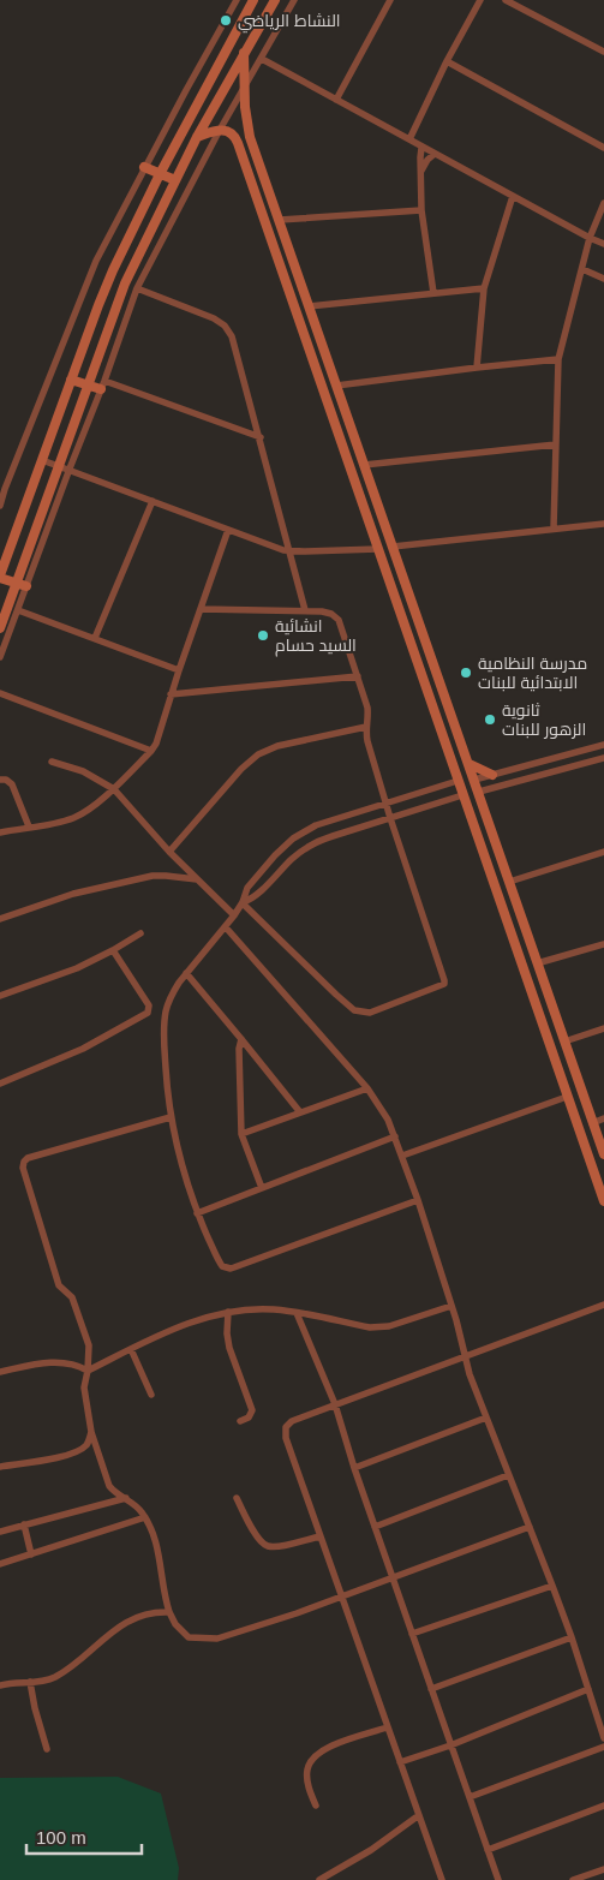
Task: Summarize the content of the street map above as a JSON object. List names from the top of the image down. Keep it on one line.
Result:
{"places":["النشاط الرياضي","انشائية السيد حسام","مدرسة النظامية الابتدائية للبنات","ثانوية الزهور للبنات"],"scale_bar":"100 m"}
